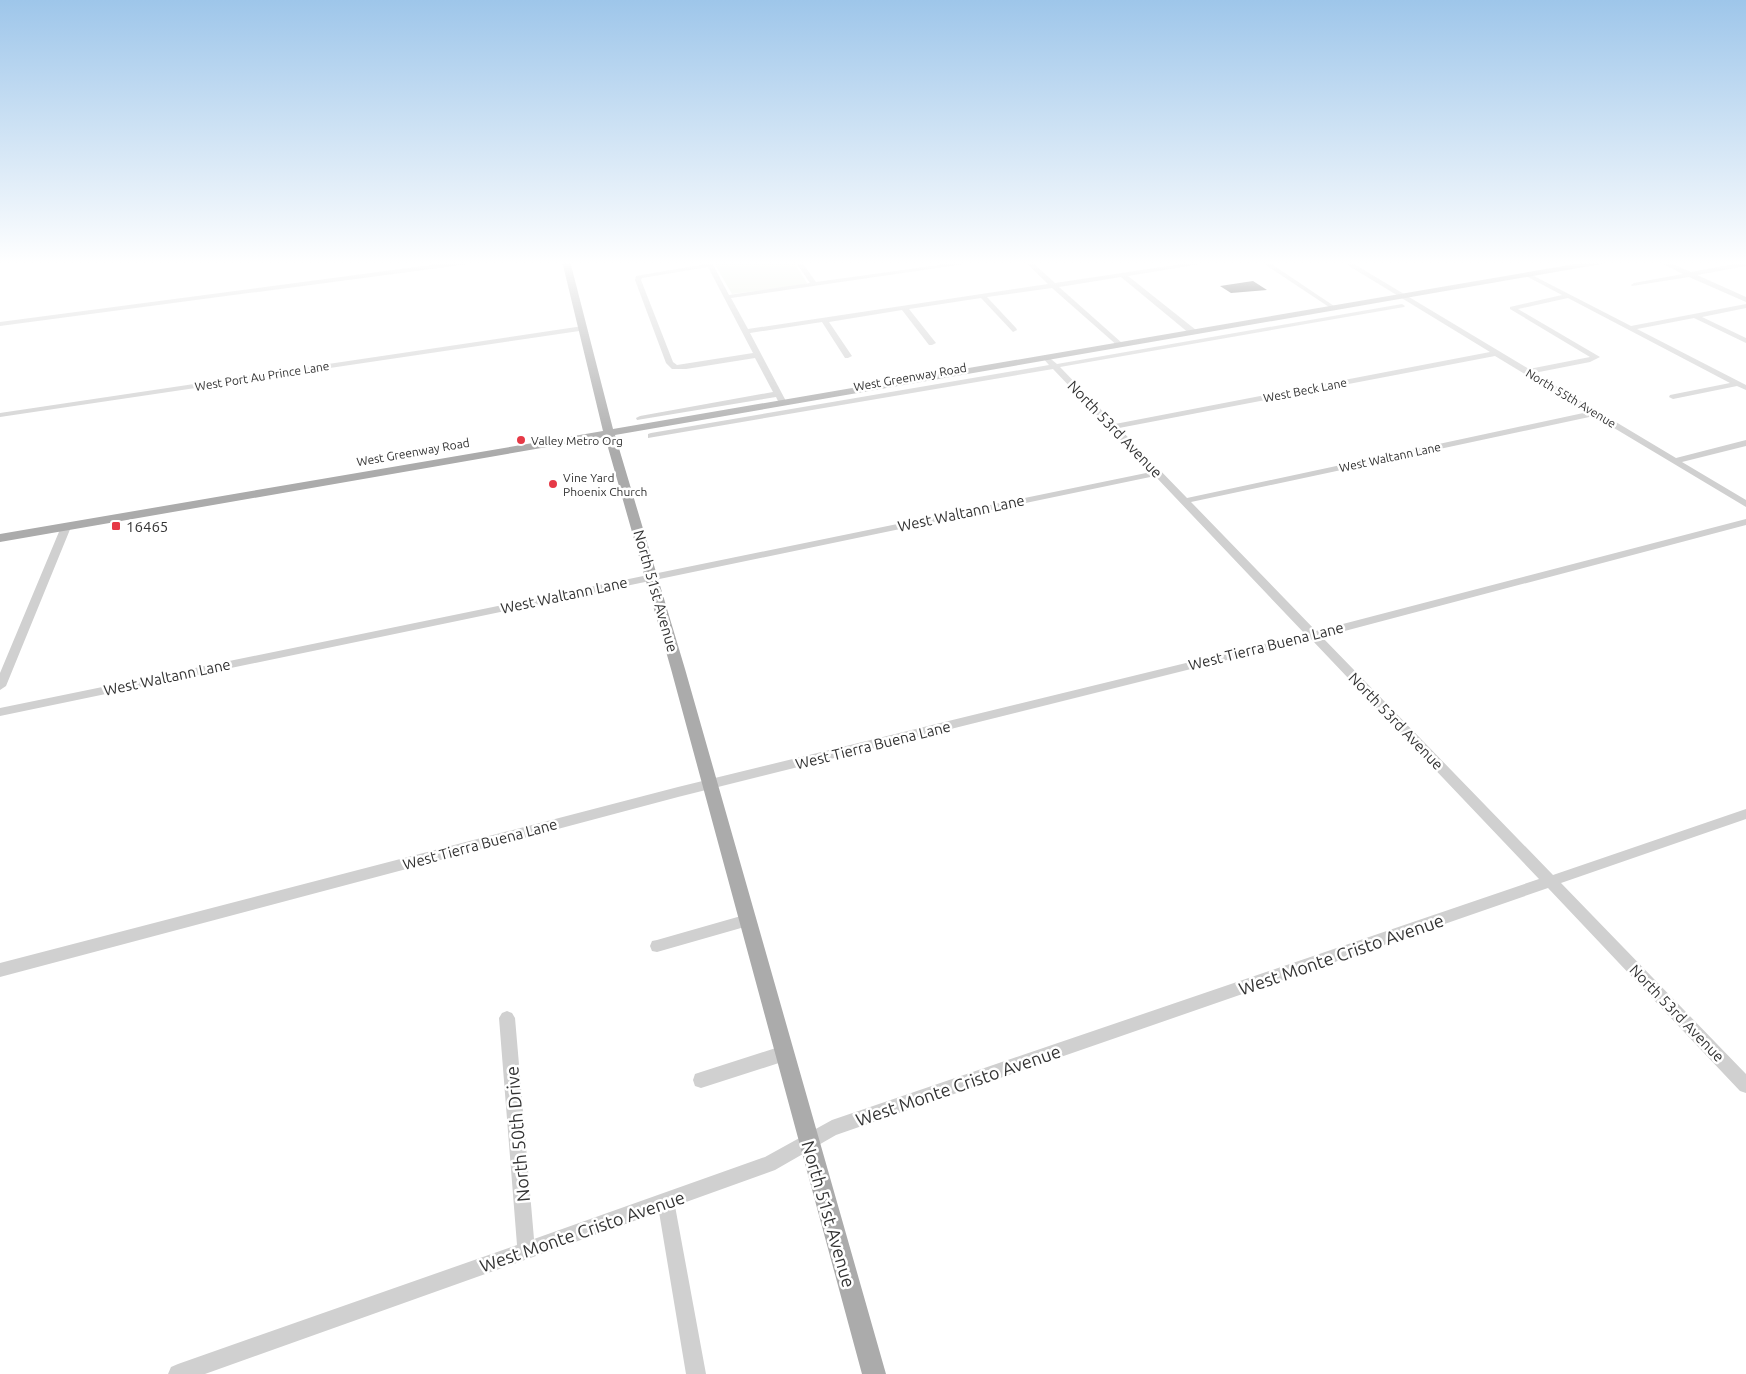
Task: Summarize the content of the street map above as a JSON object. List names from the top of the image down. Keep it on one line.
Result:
{"streets":{"main road":["West Greenway Road","North 51st Avenue"],"street":["West Port Au Prince Lane","West Beck Lane","North 55th Avenue","North 53rd Avenue","West Waltann Lane","West Tierra Buena Lane","West Monte Cristo Avenue","North 50th Drive"]},"crossings":[["West Port Au Prince Lane","North 51st Avenue"],["West Greenway Road","North 53rd Avenue"],["West Greenway Road","North 51st Avenue"],["West Beck Lane","North 55th Avenue"],["West Beck Lane","North 53rd Avenue"],["North 55th Avenue","West Waltann Lane"],["North 53rd Avenue","West Waltann Lane"],["North 53rd Avenue","West Tierra Buena Lane"],["North 53rd Avenue","West Monte Cristo Avenue"],["West Waltann Lane","North 51st Avenue"],["North 51st Avenue","West Tierra Buena Lane"],["North 51st Avenue","West Monte Cristo Avenue"],["West Monte Cristo Avenue","North 50th Drive"]],"places":{"other":["Valley Metro Org","Vine Yard Phoenix Church"],"transit":["16465"]}}
